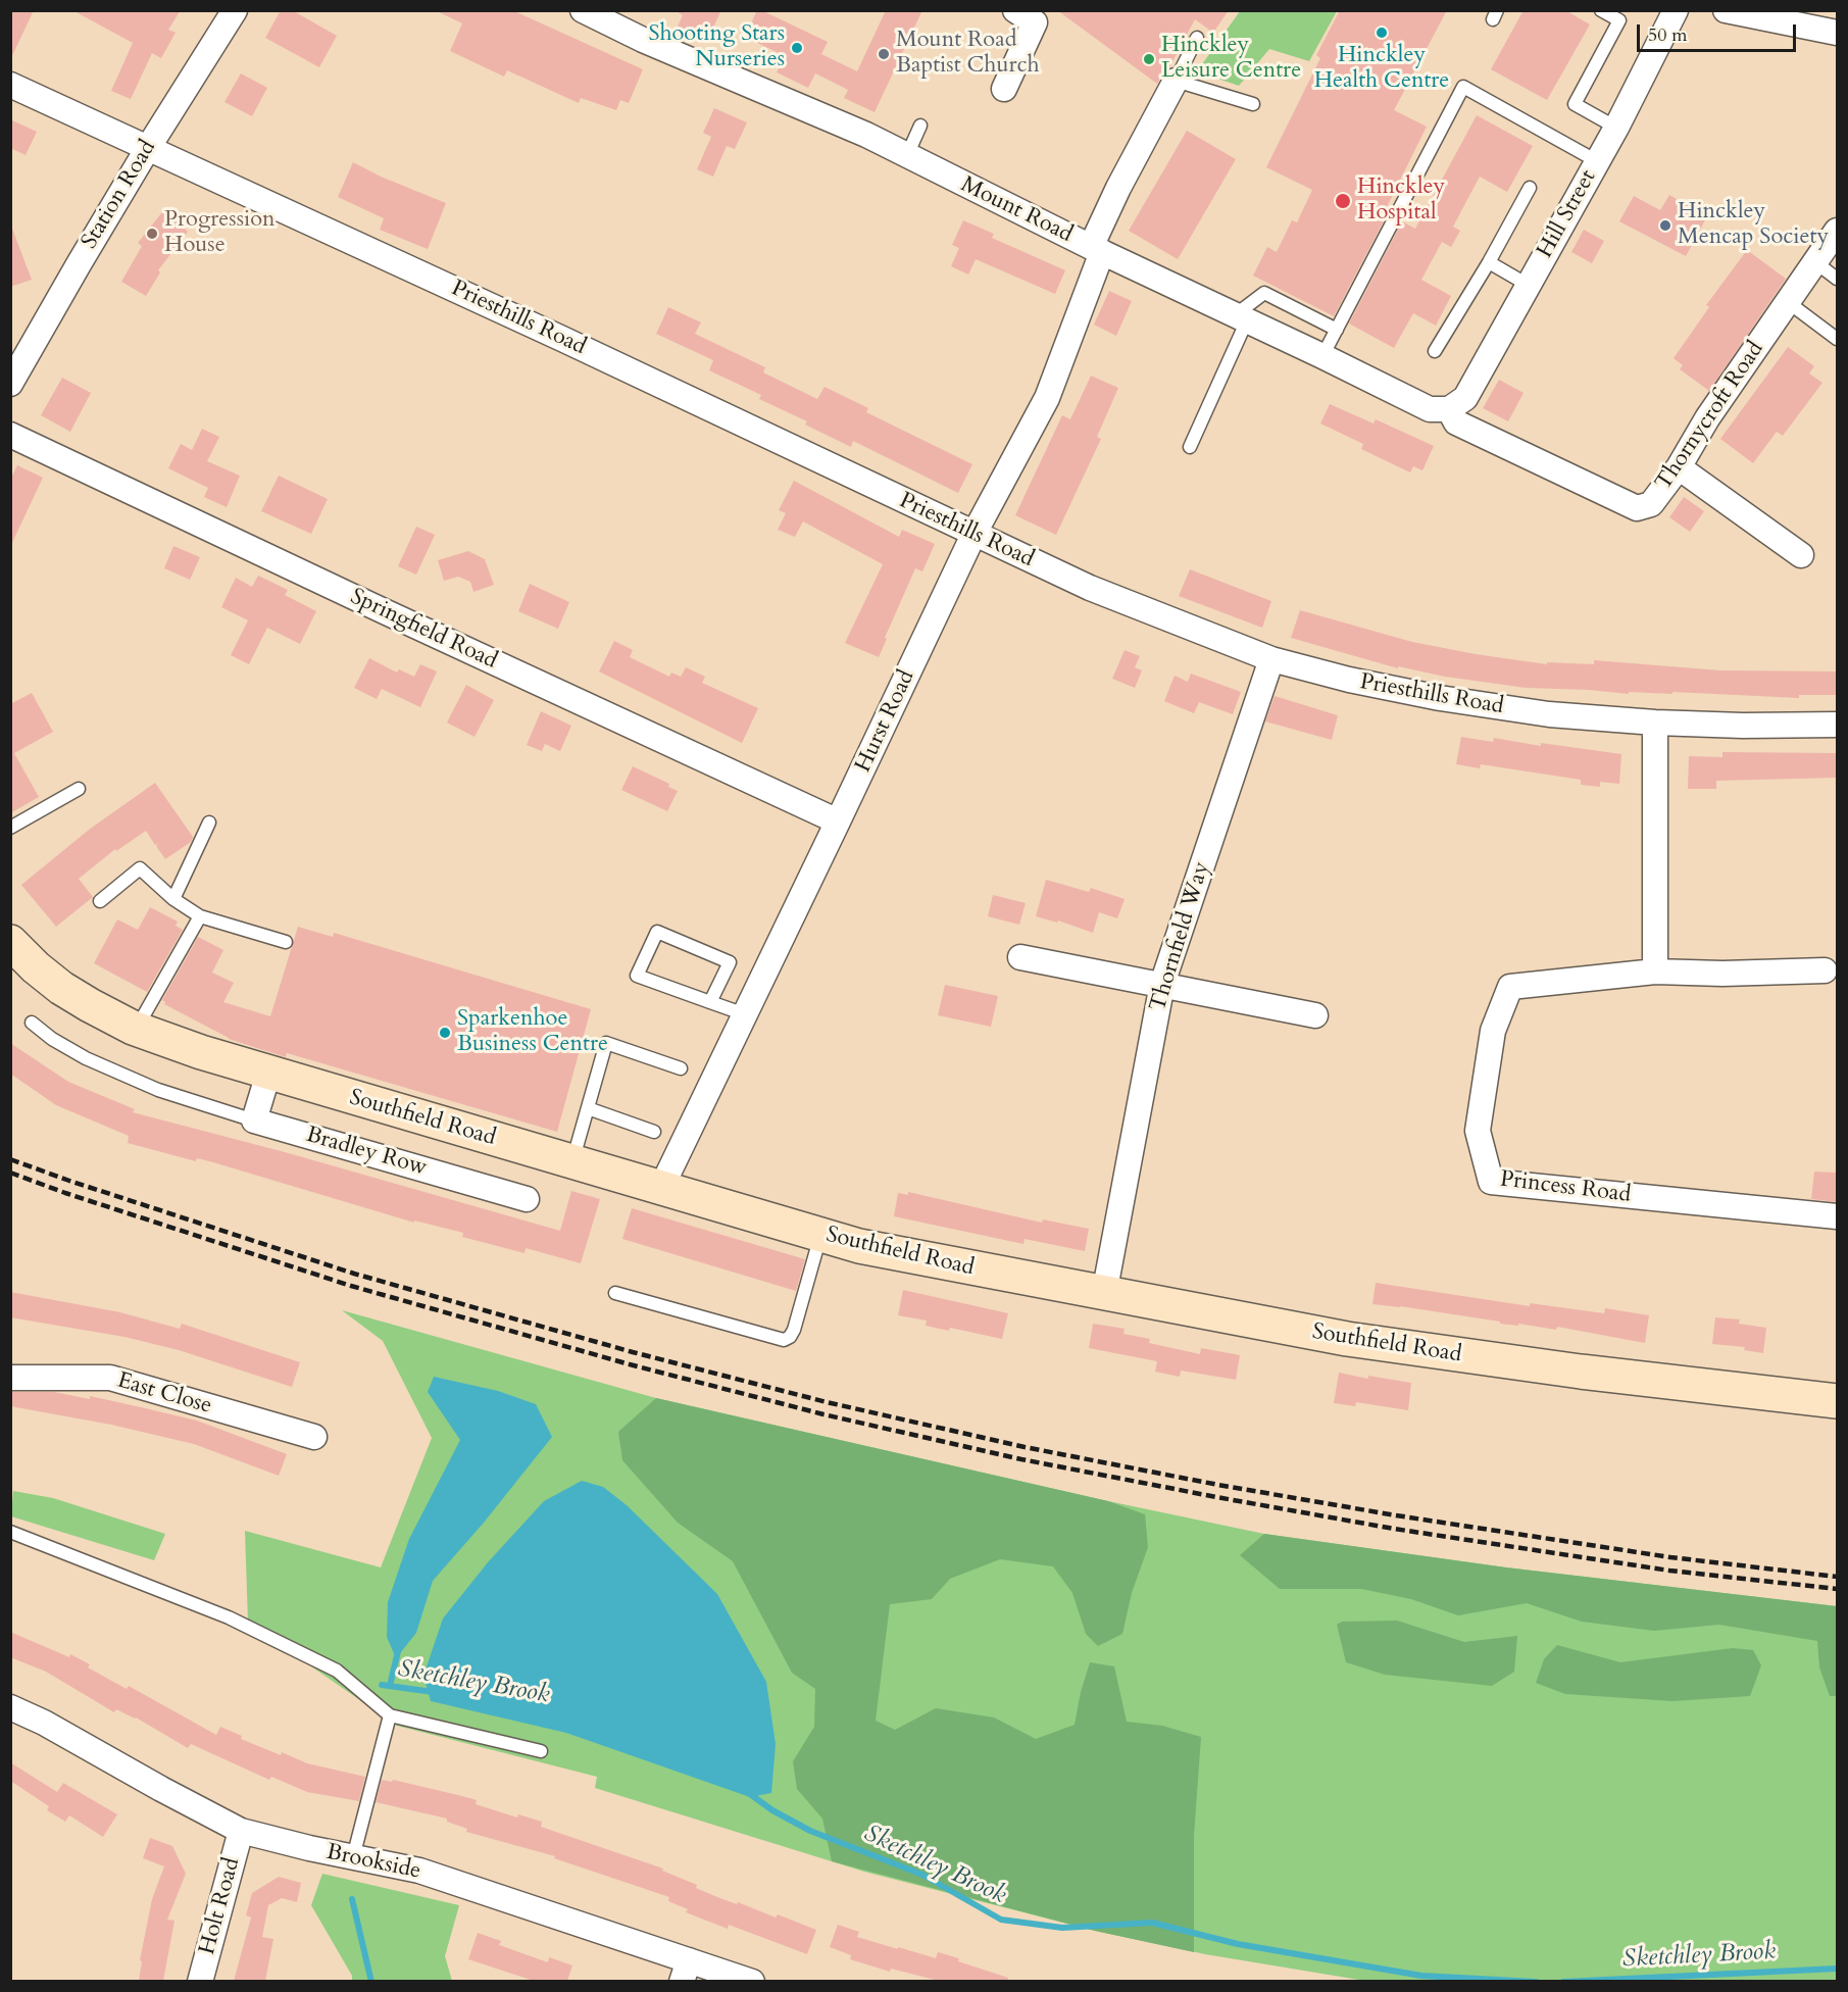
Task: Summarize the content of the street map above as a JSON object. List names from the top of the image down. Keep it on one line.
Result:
{"streets":{"main road":["Southfield Road"],"street":["Station Road","Mount Road","Hill Street","Priesthills Road","Thornycroft Road","Springfield Road","Hurst Road","Thornfield Way","Bradley Row","Princess Road","East Close","Brookside","Holt Road"]},"crossings":[["Station Road","Priesthills Road"],["Mount Road","Hill Street"],["Mount Road","Thornycroft Road"],["Mount Road","Hurst Road"],["Hill Street","Thornycroft Road"],["Priesthills Road","Hurst Road"],["Priesthills Road","Thornfield Way"],["Springfield Road","Hurst Road"],["Hurst Road","Southfield Road"],["Thornfield Way","Southfield Road"],["Brookside","Holt Road"]],"water":["Sketchley Brook"],"places":["Hinckley Health Centre","Shooting Stars Nurseries","Mount Road Baptist Church","Hinckley Leisure Centre","Hinckley Hospital","Hinckley Mencap Society","Progression House","Sparkenhoe Business Centre"],"scale_bar":"50 m"}
